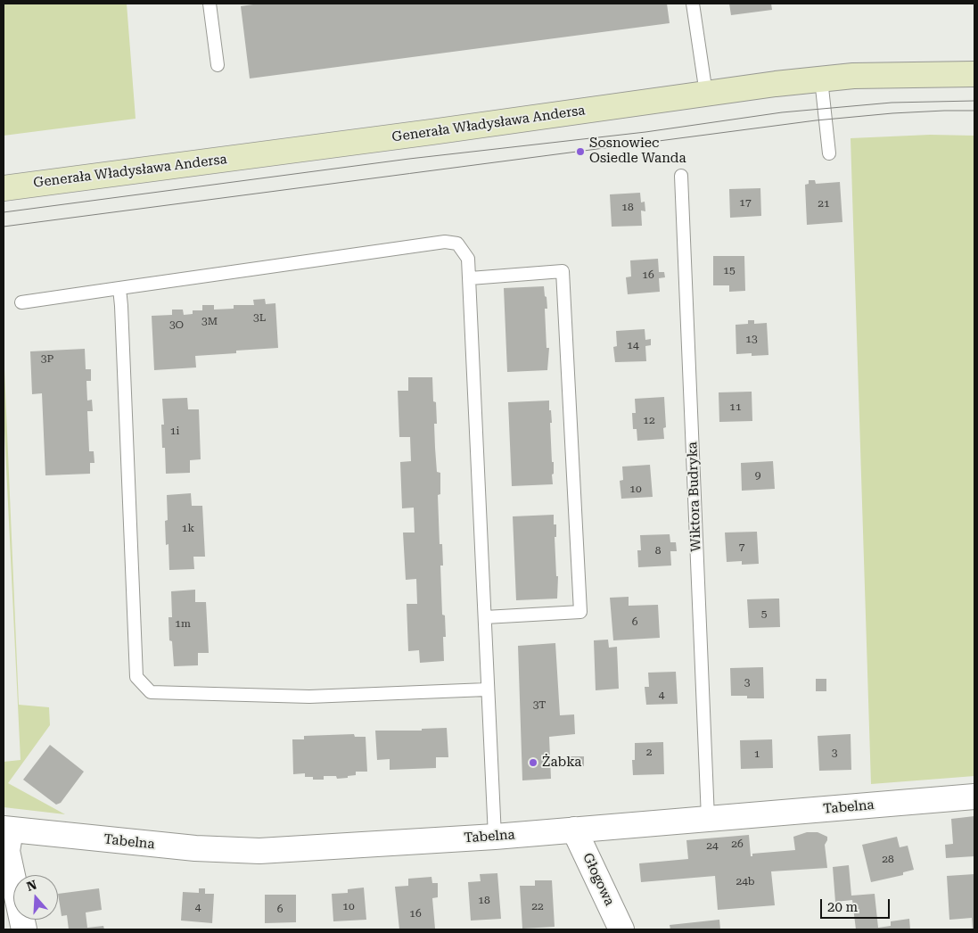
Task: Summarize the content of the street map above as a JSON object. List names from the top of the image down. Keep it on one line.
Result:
{"streets":{"main road":["Generała Władysława Andersa"],"street":["Tabelna","Głogowa"],"lane":["Wiktora Budryka"]},"crossings":[["Wiktora Budryka","Tabelna"],["Tabelna","Głogowa"]],"places":["Sosnowiec Osiedle Wanda","Żabka"],"house_numbers":["17","21","18","15","16","3L","3M","3O","13","14","3P","11","12","1i","9","10","1k","7","8","5","6","1m","3","4","3T","2","3","1","26","24","28","24b","18","10","22","4","6","16"],"scale_bar":"20 m","north":"top"}
